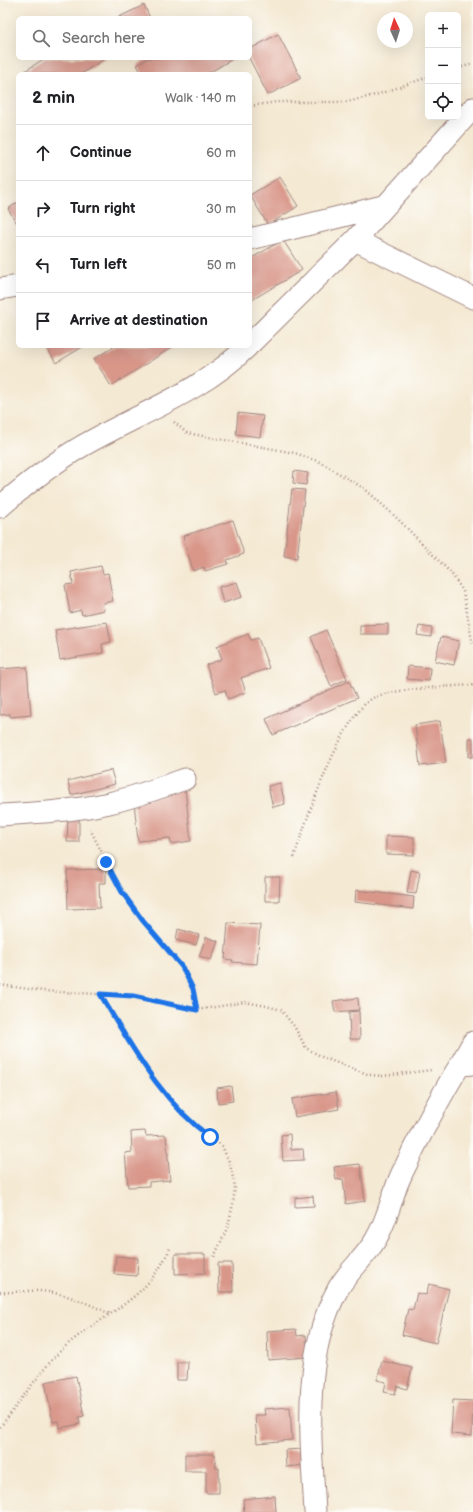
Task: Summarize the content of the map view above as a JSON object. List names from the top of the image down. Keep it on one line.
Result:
{"north":"top","page":{"map_buttons":["+","−"],"search":"Search here","heading":["2 min","Walk · 140 m"],"list":[["Continue","60 m"],["Turn right","30 m"],["Turn left","50 m"],"Arrive at destination"]}}
